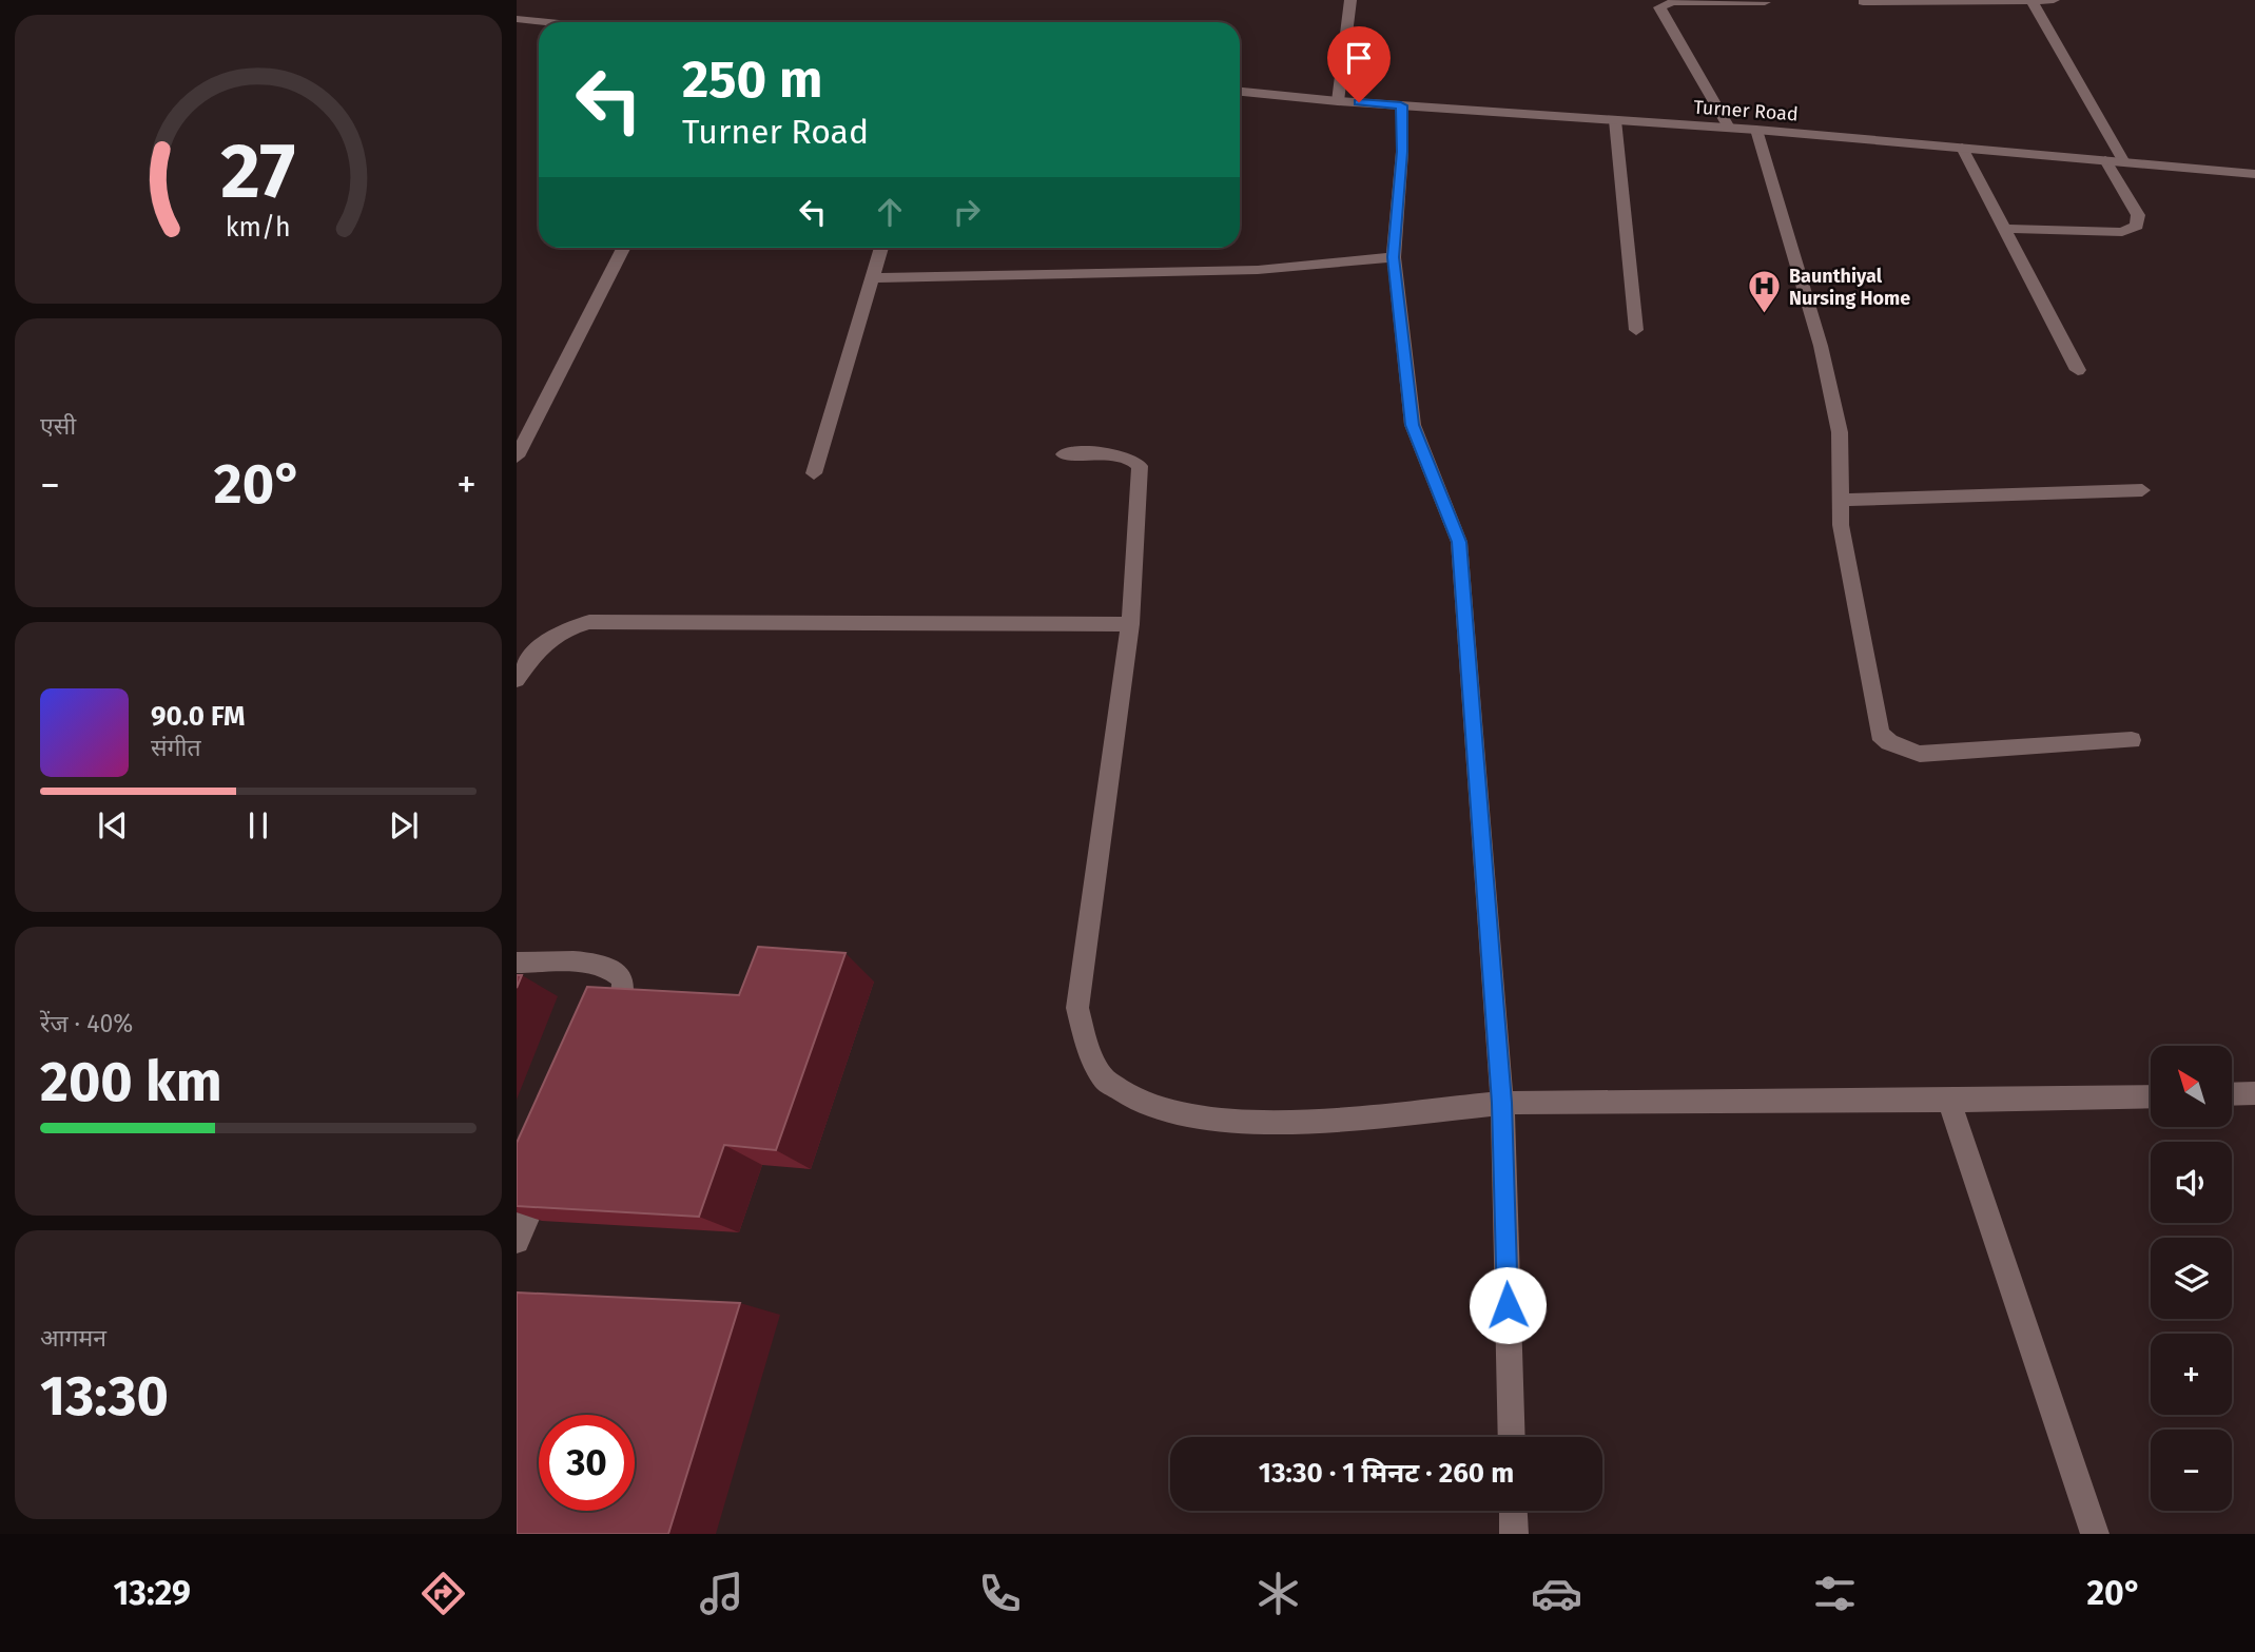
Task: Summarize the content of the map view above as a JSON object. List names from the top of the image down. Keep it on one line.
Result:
{"streets":{"street":["Turner Road"]},"places":{"hospital":["Baunthiyal Nursing Home"]},"north":"top left","page":{"turn":["250 m","Turner Road"],"tile":["एसी",["रेंज · 40%","200 km"],["आगमन","13:30"]],"heat":["−","20°","+"],"song":["90.0 FM","संगीत"],"map_buttons":["+","−"],"limit":"30","trip":"13:30 · 1 मिनट · 260 m","tabs":["13:29","20°"],"gauge":["27","km/h"]}}
